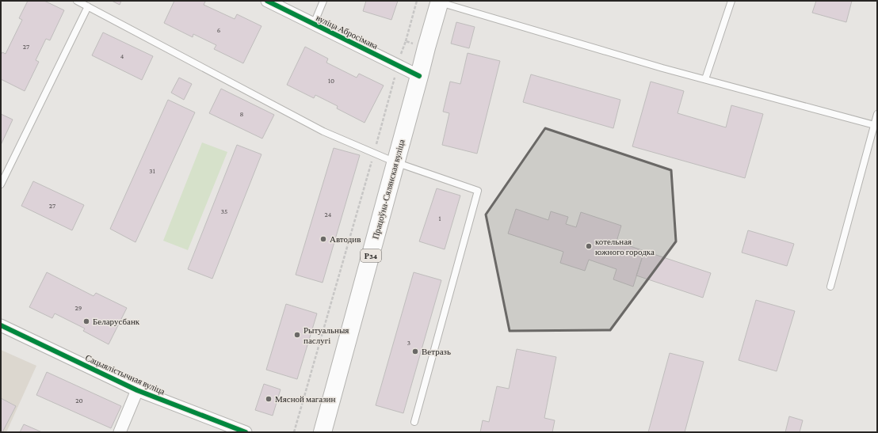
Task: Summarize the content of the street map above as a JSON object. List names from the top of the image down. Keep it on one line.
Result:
{"streets":{"main road":["Працоўна-Сялянская вуліца","Р34"],"street":["вуліца Абросімава","Сацыялістычная вуліца"]},"crossings":[["вуліца Абросімава","Працоўна-Сялянская вуліца"]],"places":["Автодив","котельная южного городка","Беларусбанк","Рытуальныя паслугі","Ветразь","Мясной магазин"],"house_numbers":["6","27","4","10","8","31","27","35","24","1","29","3","20"]}
